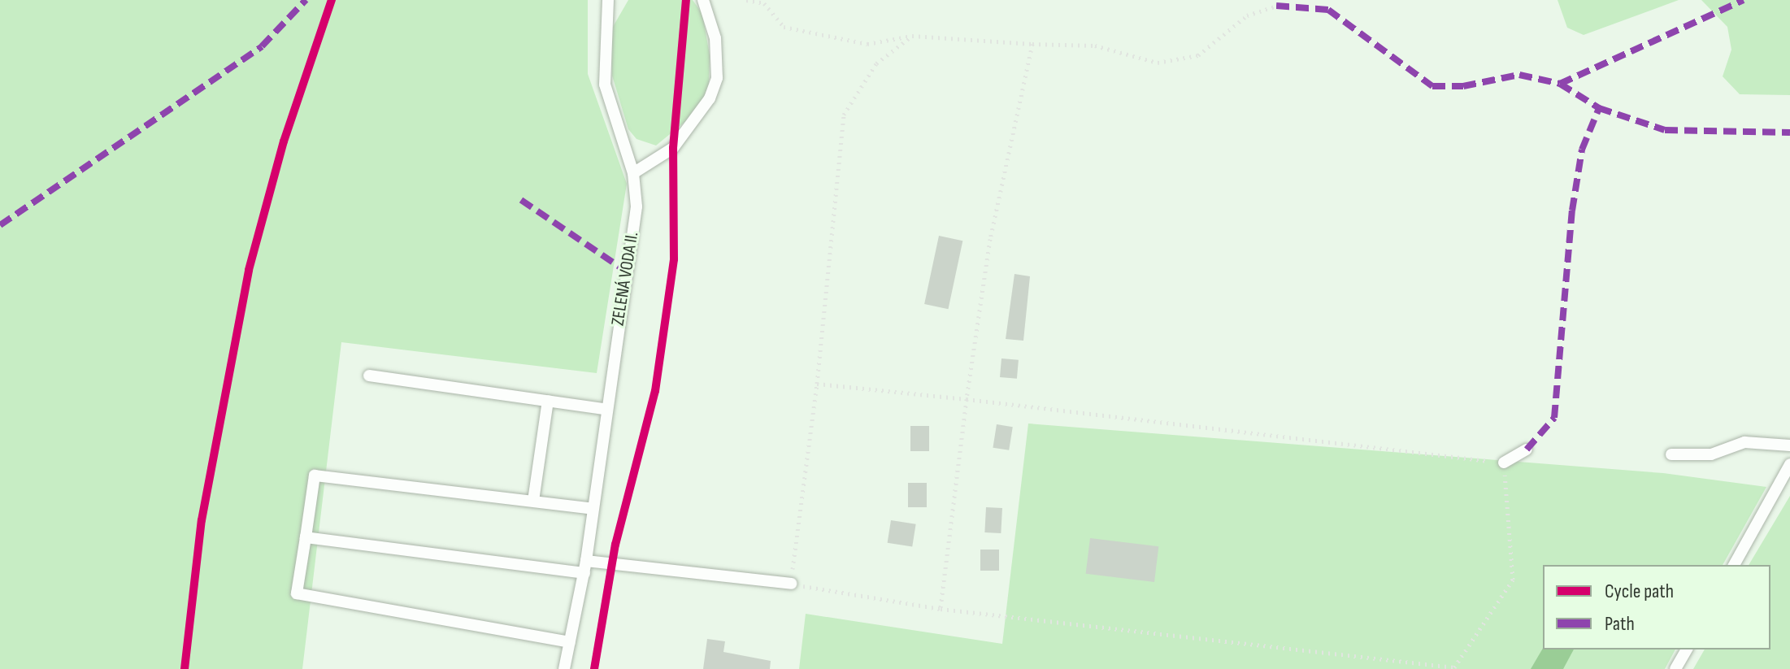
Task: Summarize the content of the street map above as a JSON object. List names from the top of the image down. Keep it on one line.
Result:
{"streets":{"lane":["ZELENÁ VODA II."]},"legend":["Cycle path","Path"]}
